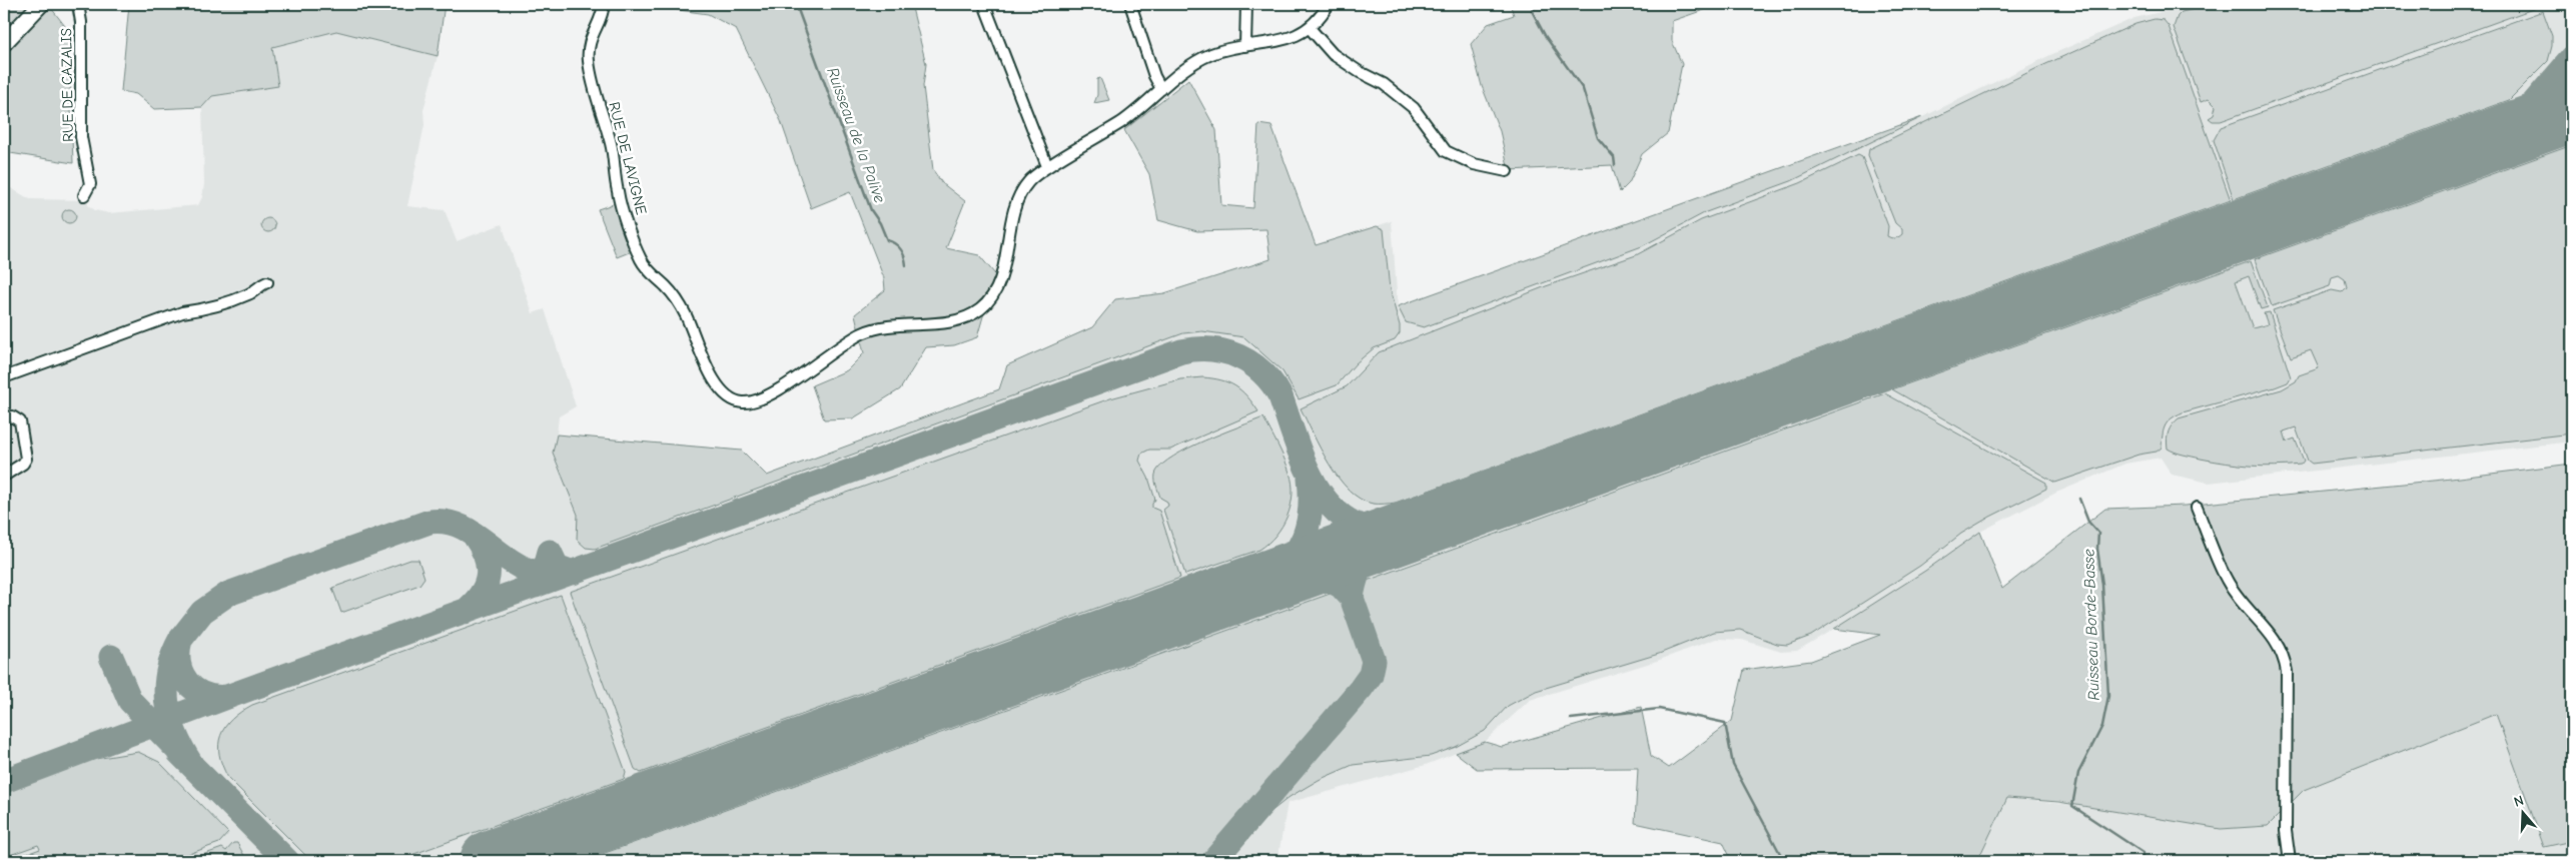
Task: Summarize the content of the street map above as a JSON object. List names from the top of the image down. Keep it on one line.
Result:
{"streets":{"street":["RUE DE CAZALIS","RUE DE LAVIGNE"]},"water":["Ruisseau de la Palive","Ruisseau Borde-Basse"],"north":"top"}
